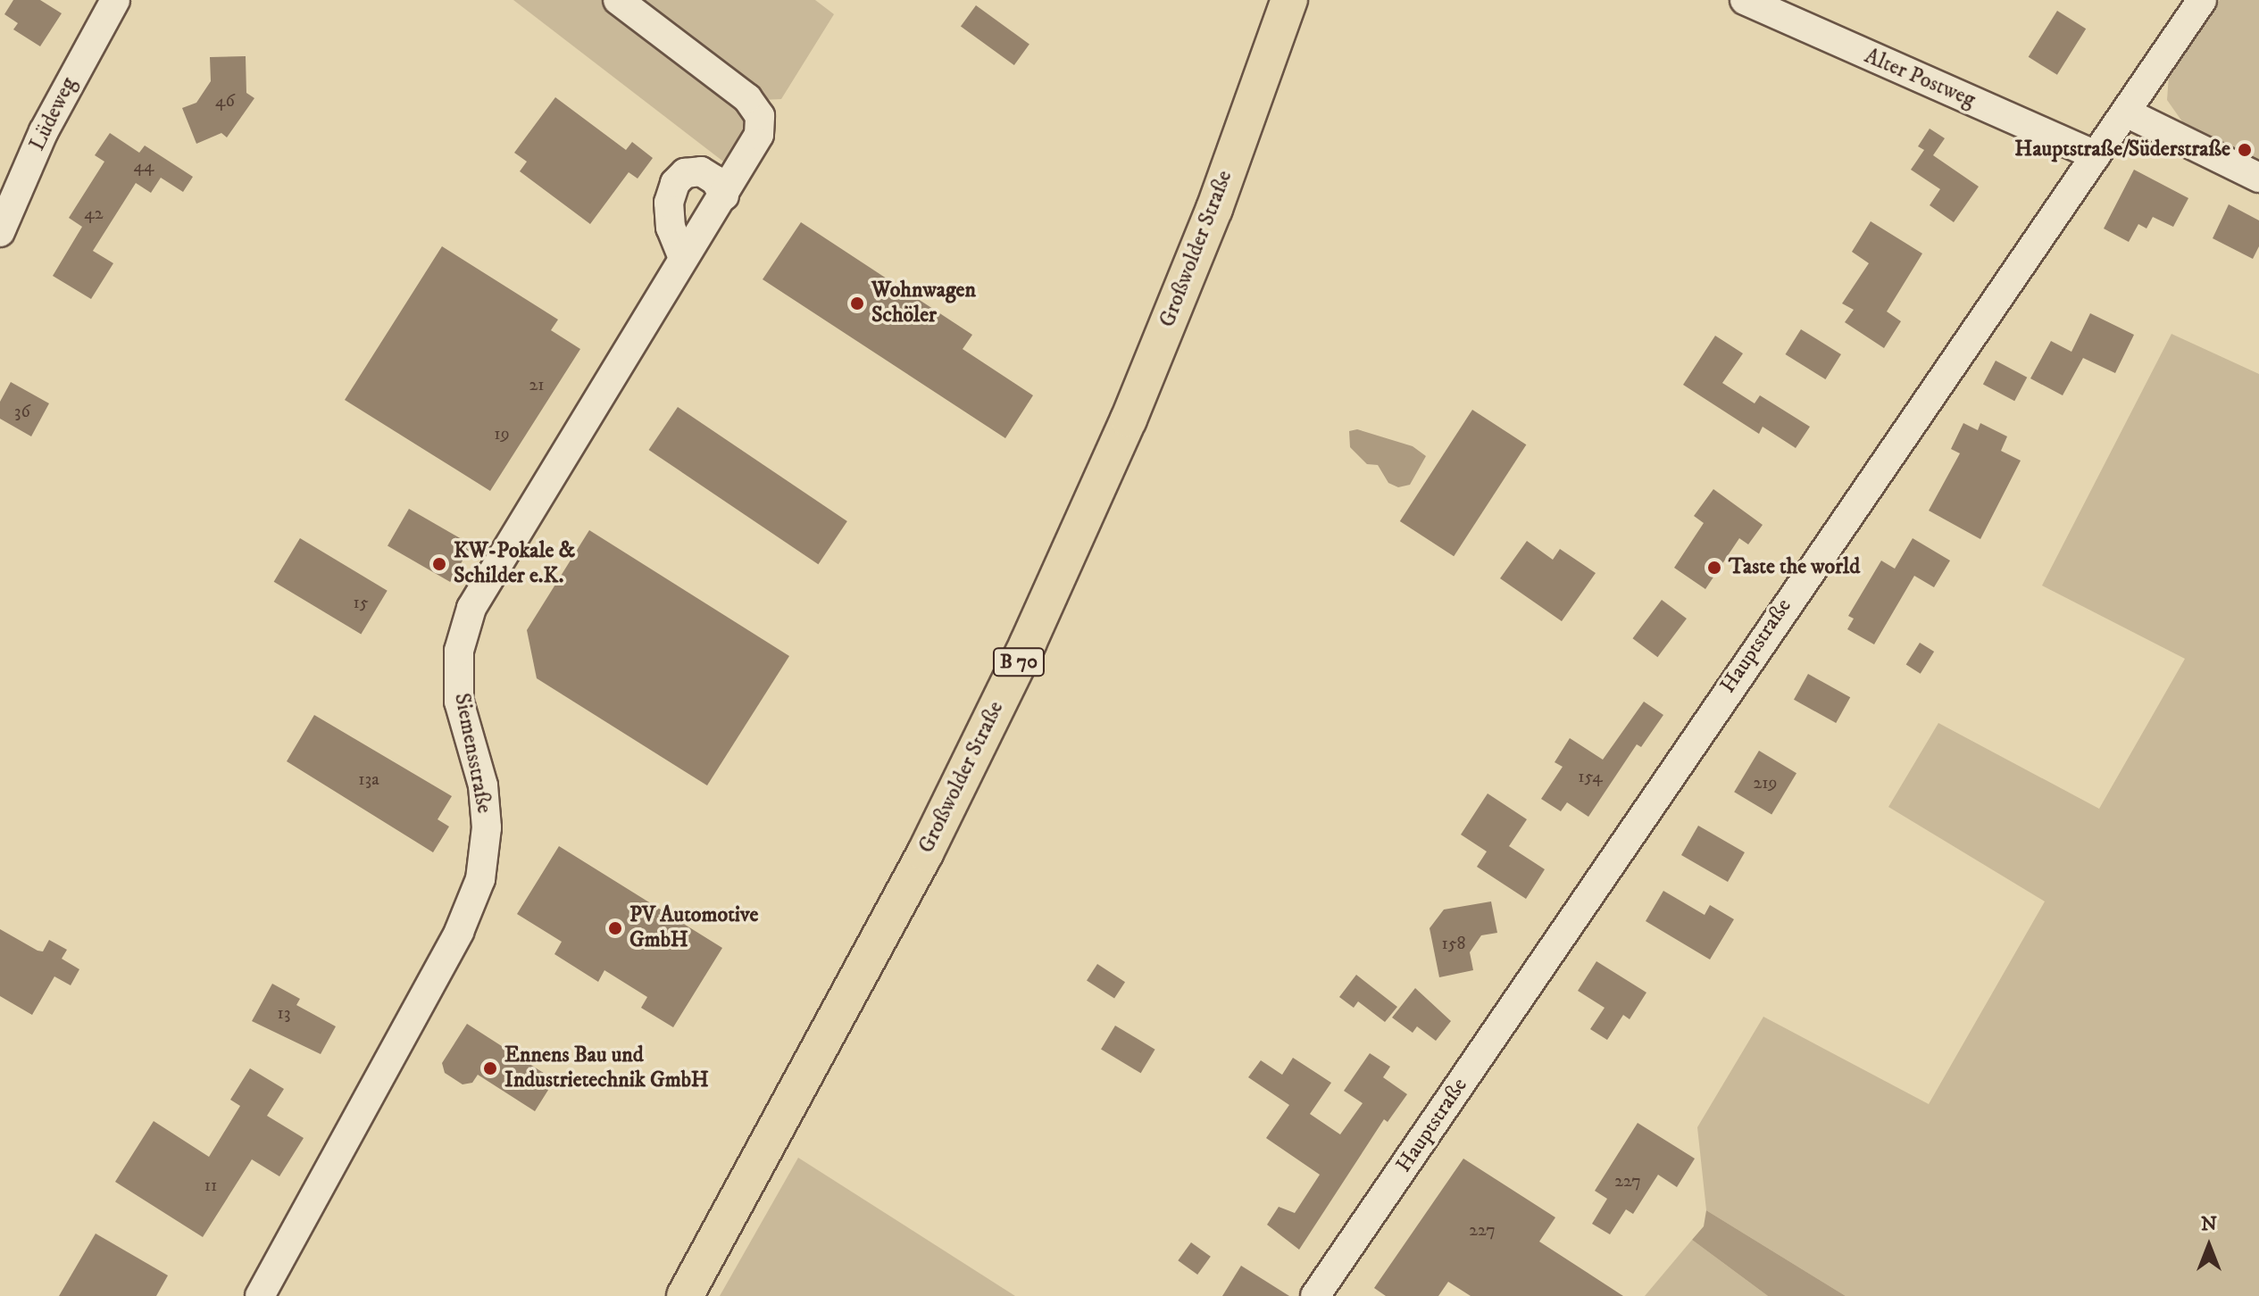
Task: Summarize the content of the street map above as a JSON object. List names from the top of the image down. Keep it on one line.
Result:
{"streets":{"main road":["Großwolder Straße","B 70"],"street":["Alter Postweg","Lüdeweg","Hauptstraße","Siemensstraße"]},"crossings":[["Alter Postweg","Hauptstraße"]],"places":["Hauptstraße/Süderstraße","Wohnwagen Schöler","KW-Pokale & Schilder e.K.","Taste the world","PV Automotive GmbH","Ennens Bau und Industrietechnik GmbH"],"house_numbers":["46","44","42","21","36","19","15","154","13a","219","158","13","227","11","227"],"north":"top"}
